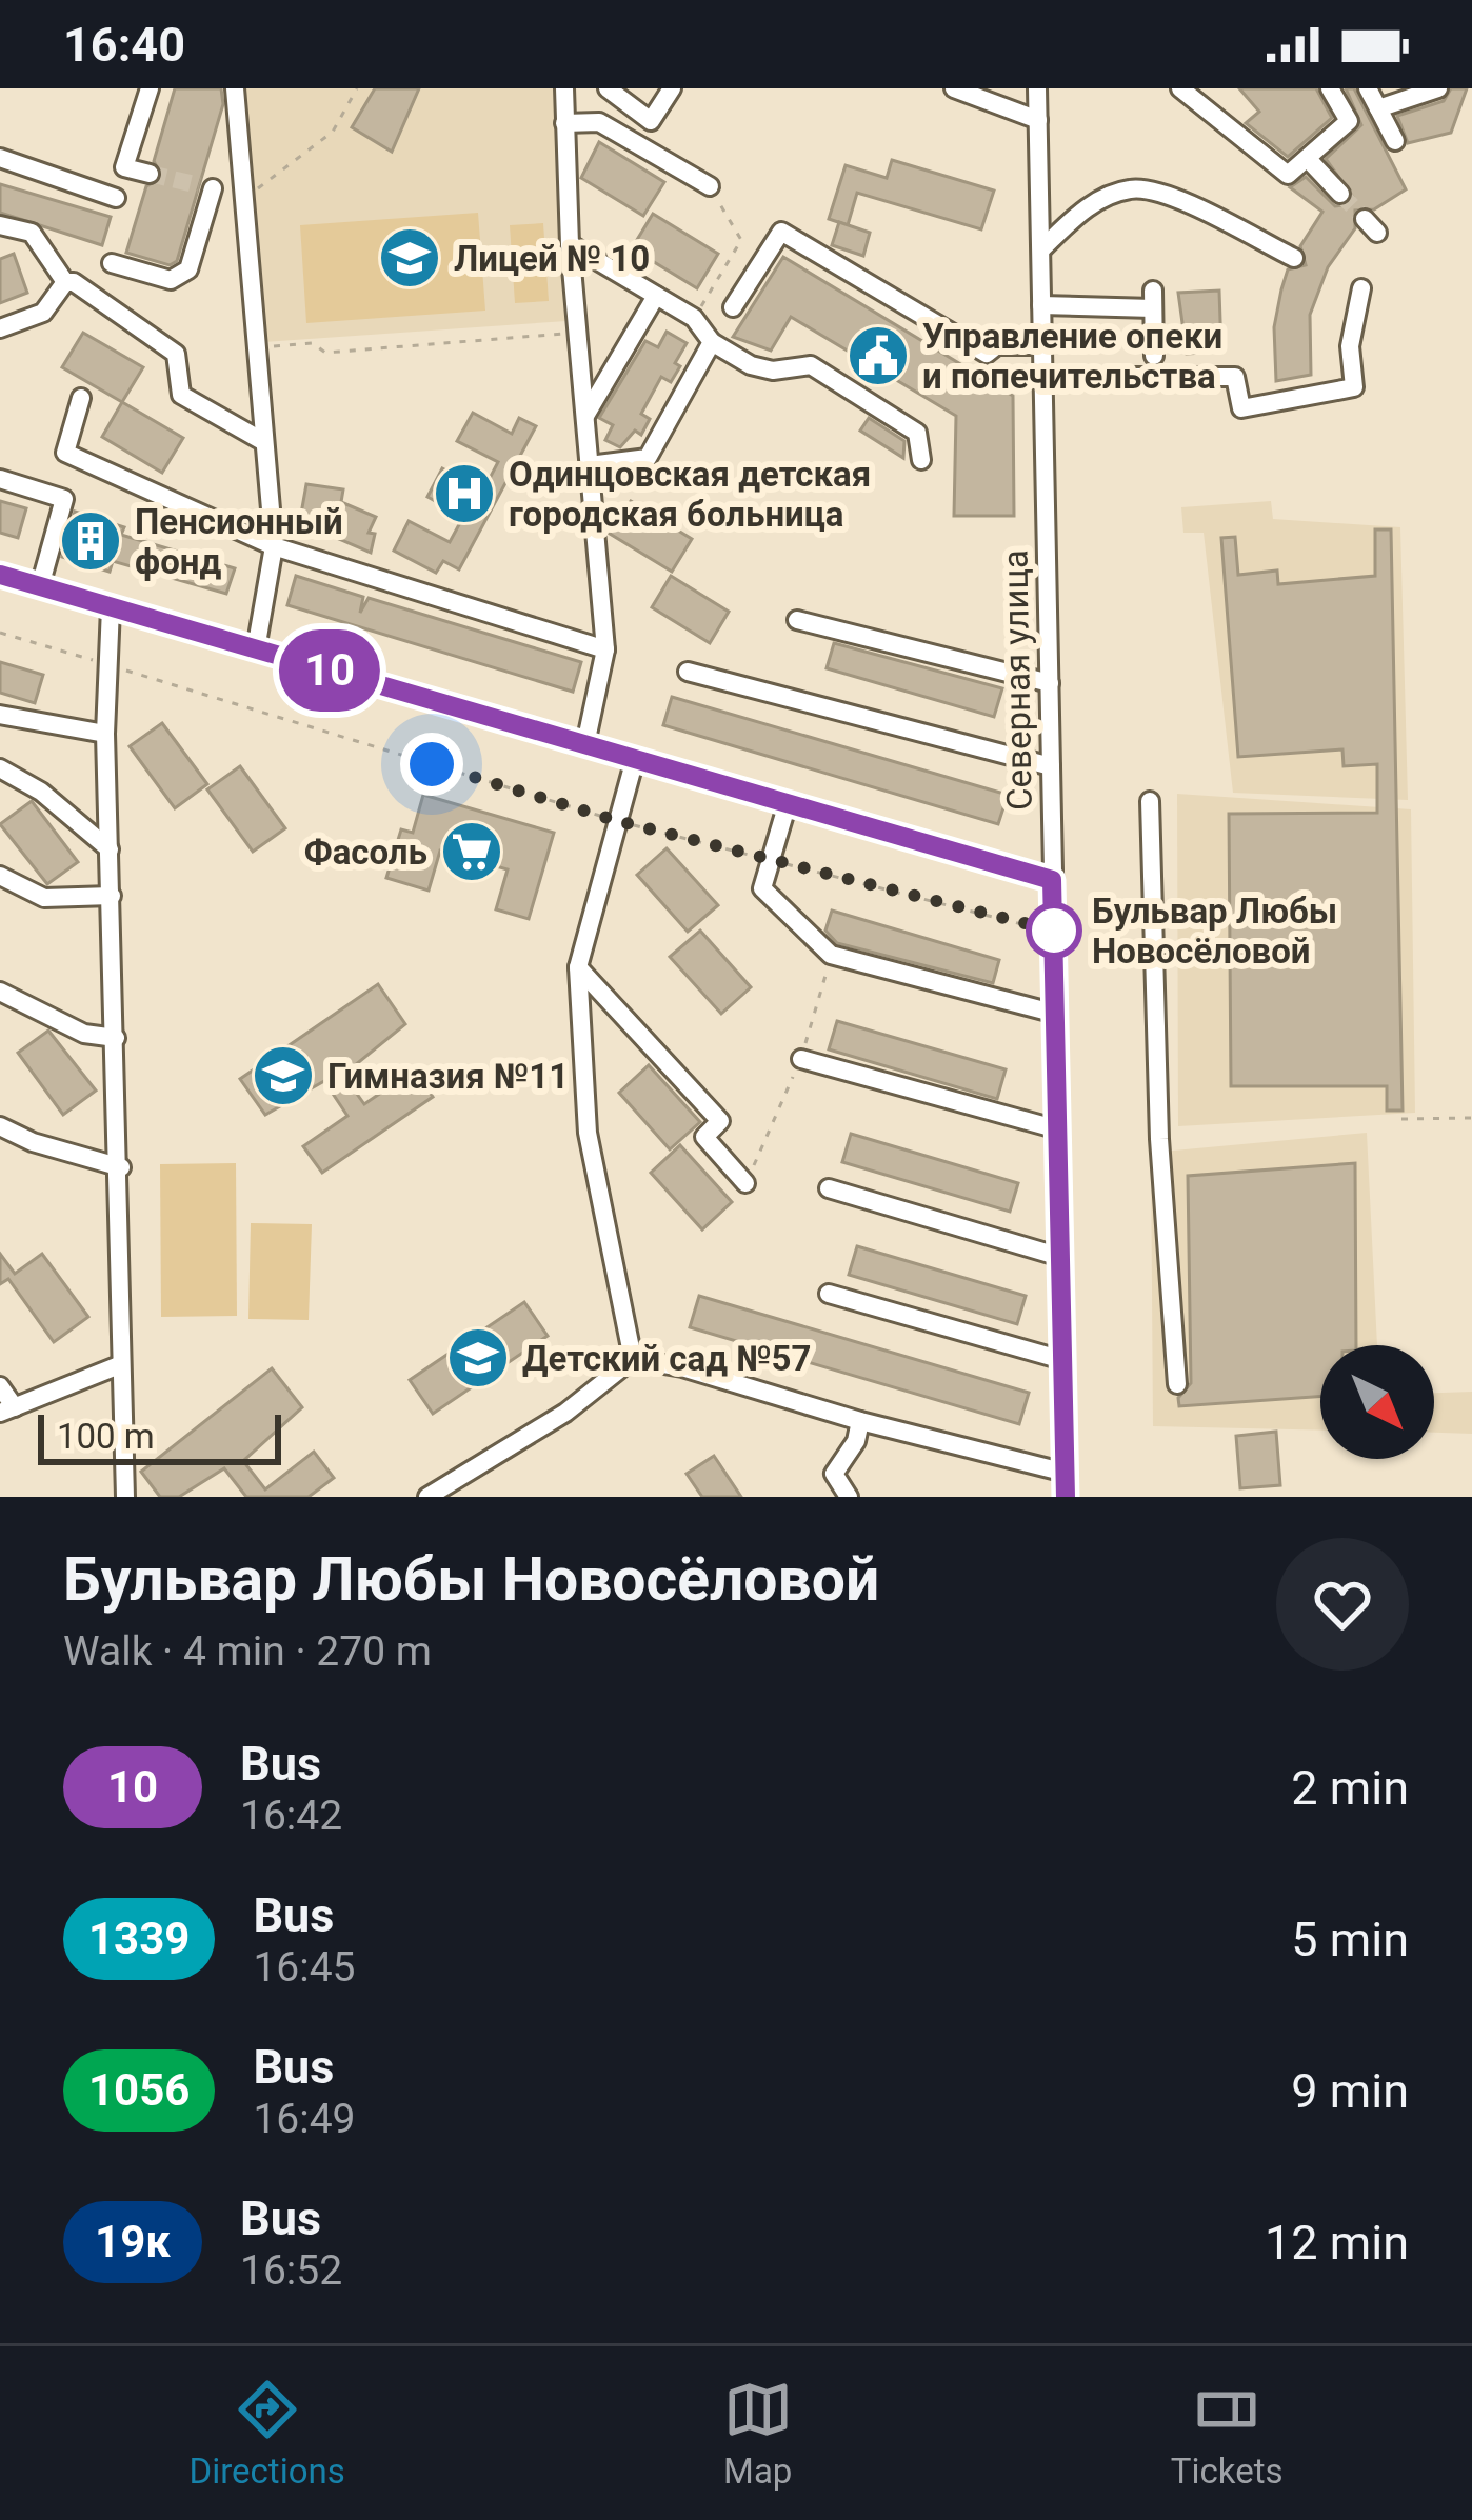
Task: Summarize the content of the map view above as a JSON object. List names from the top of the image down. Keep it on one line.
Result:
{"streets":{"street":["Северная улица"]},"places":{"school or university":["Лицей № 10","Гимназия №11","Детский сад №57"],"public building":["Управление опеки и попечительства"],"hospital":["Одинцовская детская городская больница"],"building":["Пенсионный фонд"],"supermarket":["Фасоль"],"other":["Бульвар Любы Новосёловой"]},"lines":["bus line 10"],"scale_bar":"100 m","north":"bottom right","page":{"status":"16:40","on_map":"10","scale":"100 m","heading":["Бульвар Любы Новосёловой","Walk · 4 min · 270 m"],"list":[{"mark":"10","name":"Bus","note":"16:42","value":"2 min"},{"mark":"1339","name":"Bus","note":"16:45","value":"5 min"},{"mark":"1056","name":"Bus","note":"16:49","value":"9 min"},{"mark":"19к","name":"Bus","note":"16:52","value":"12 min"}],"tabs":["Directions","Map","Tickets"]}}
